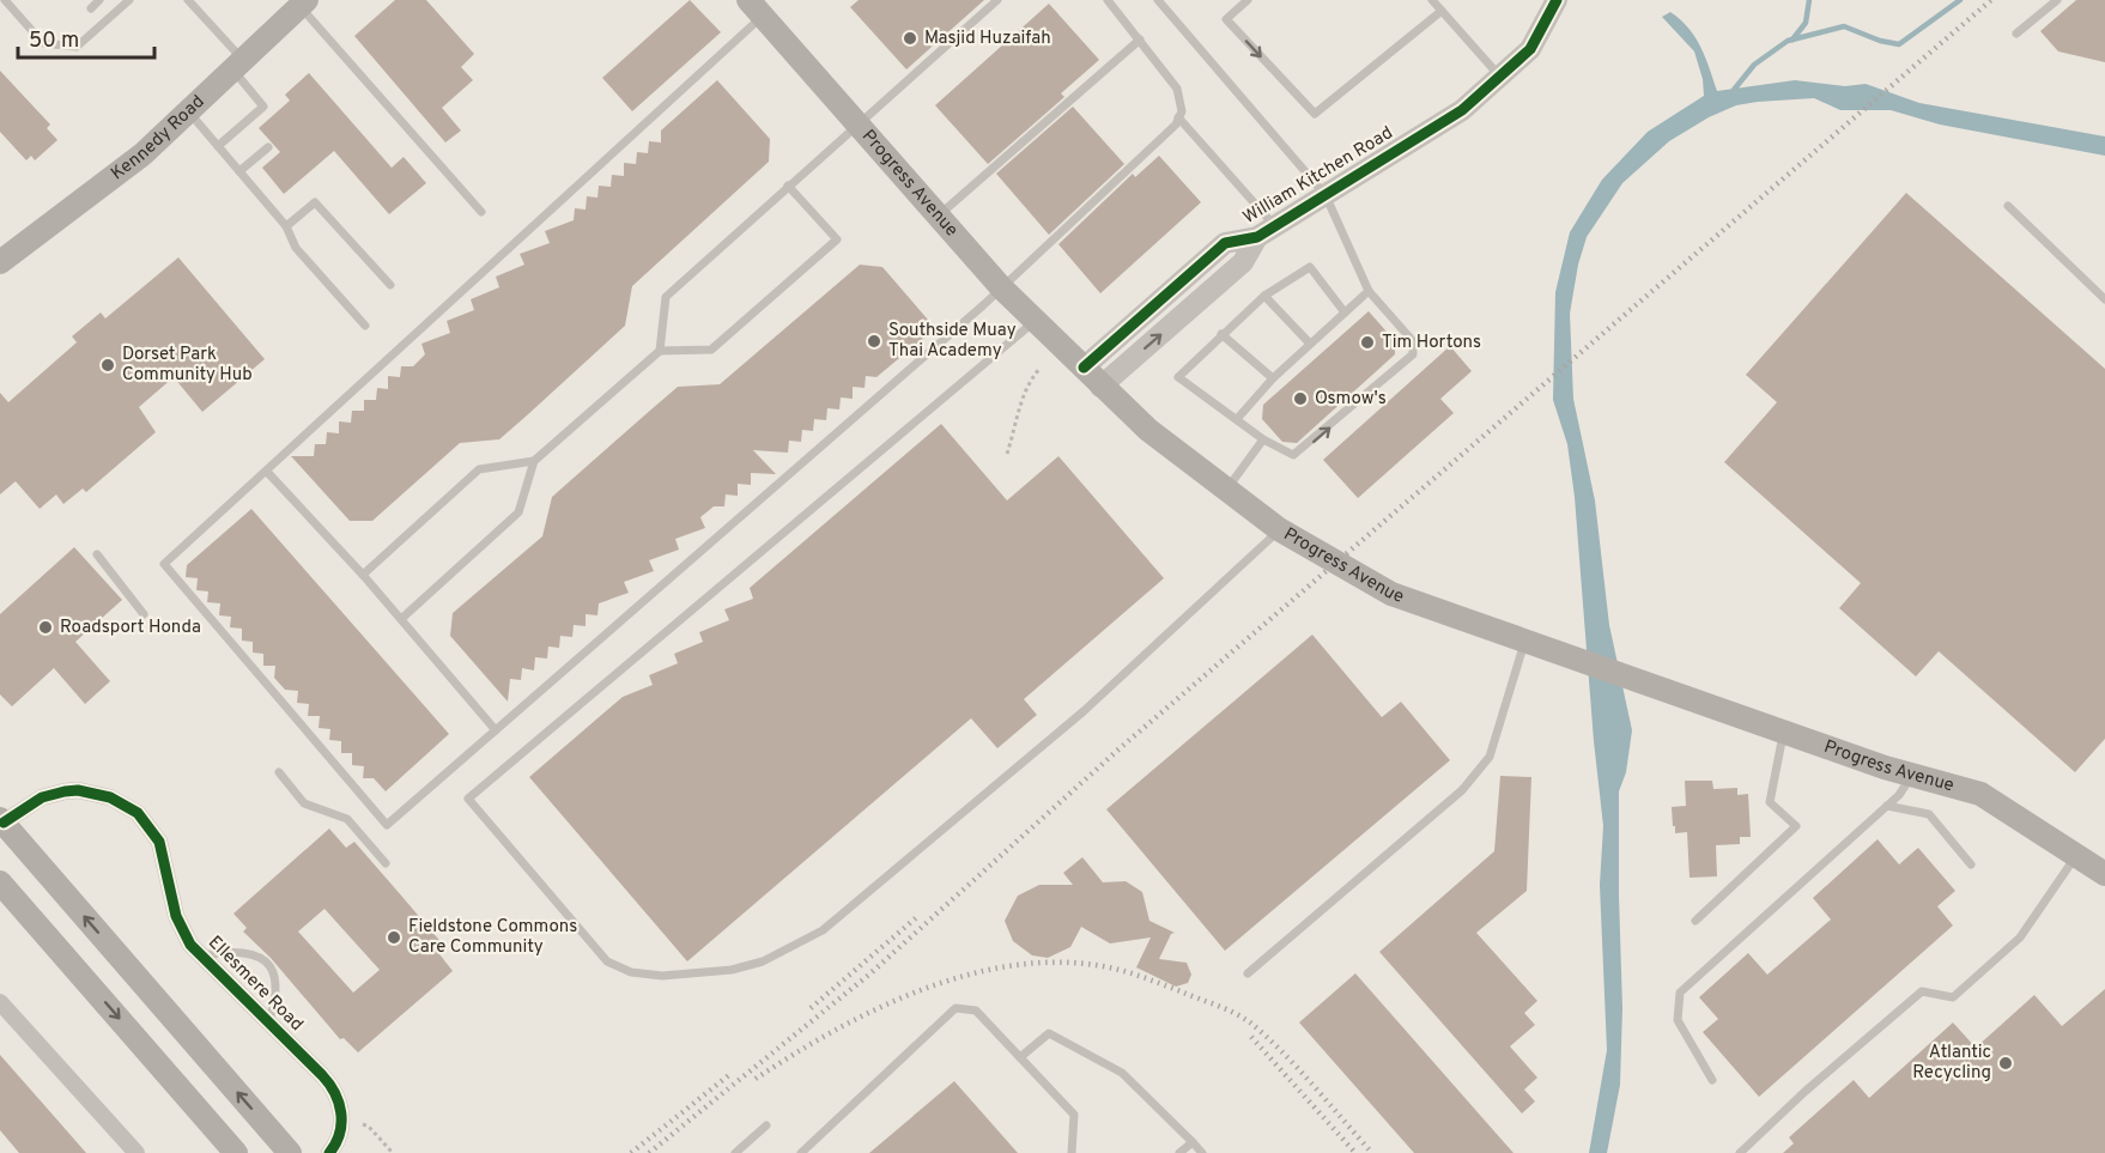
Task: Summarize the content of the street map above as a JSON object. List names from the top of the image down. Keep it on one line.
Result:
{"streets":{"main road":["Kennedy Road","Progress Avenue","Ellesmere Road"],"street":["William Kitchen Road"]},"crossings":[["William Kitchen Road","Progress Avenue"]],"places":["Masjid Huzaifah","Southside Muay Thai Academy","Tim Hortons","Dorset Park Community Hub","Osmow's","Roadsport Honda","Fieldstone Commons Care Community","Atlantic Recycling"],"scale_bar":"50 m"}
